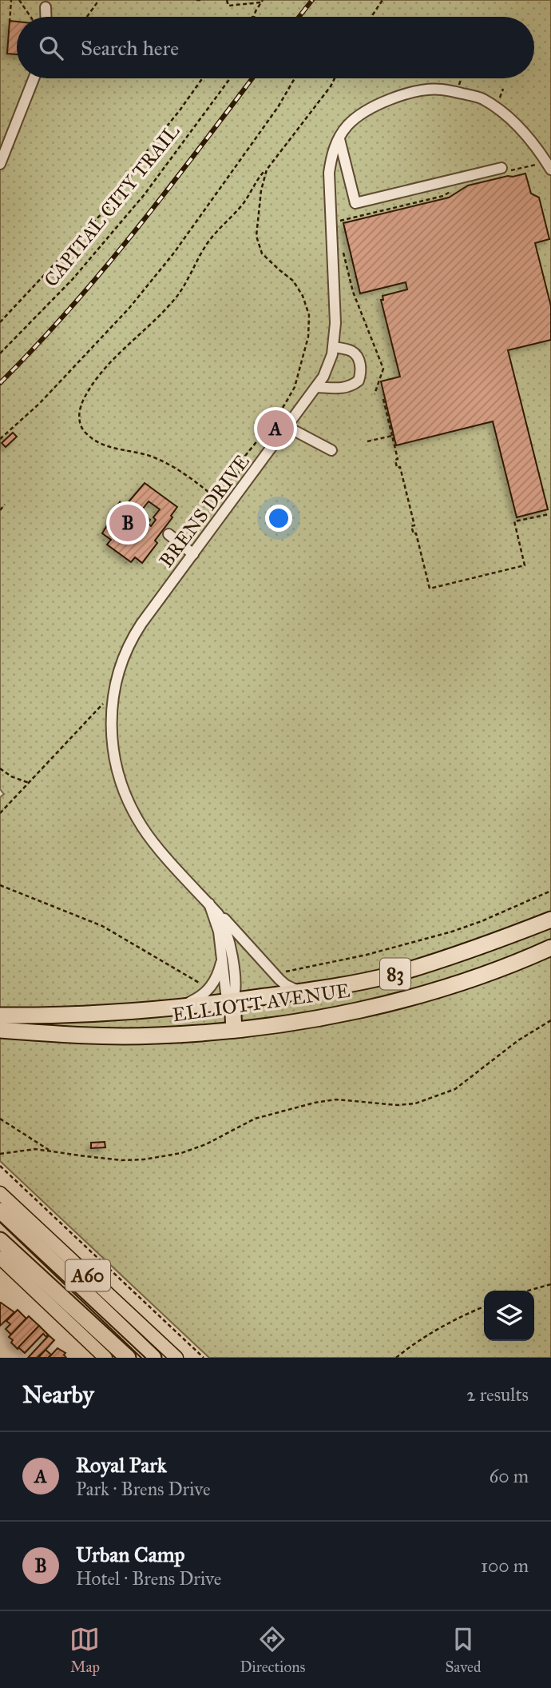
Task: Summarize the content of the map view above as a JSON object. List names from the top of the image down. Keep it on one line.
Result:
{"streets":{"highway":["83","ELLIOTT AVENUE","A60"],"street":["BRENS DRIVE"],"path":["CAPITAL CITY TRAIL"]},"crossings":[["BRENS DRIVE","ELLIOTT AVENUE"]],"page":{"search":"Search here","pins":["A","B"],"heading":["Nearby","2 results"],"list":[{"mark":"A","name":"Royal Park","note":"Park · Brens Drive","value":"60 m"},{"mark":"B","name":"Urban Camp","note":"Hotel · Brens Drive","value":"100 m"}],"nav":["Map","Directions","Saved"]}}
